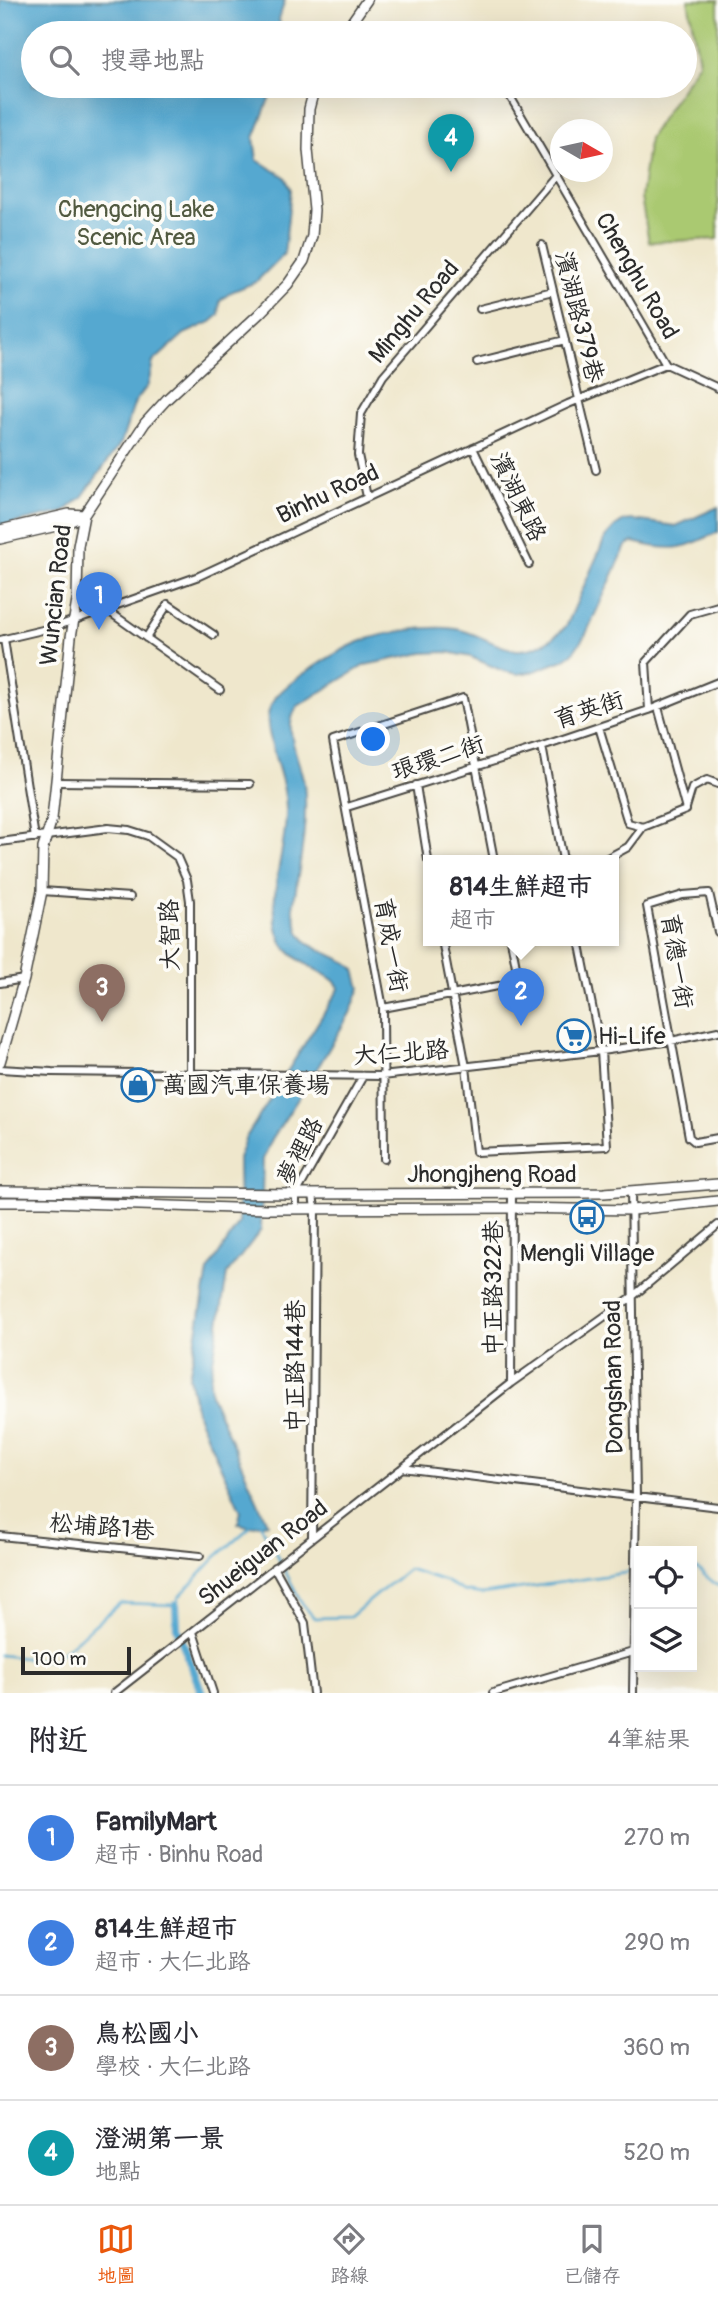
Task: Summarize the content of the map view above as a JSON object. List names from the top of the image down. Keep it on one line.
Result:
{"streets":{"main road":["Wuncian Road","Jhongjheng Road"],"street":["Chenghu Road","Minghu Road","濱湖路379巷","Binhu Road","濱湖東路","育英街","琅環二街","大智路","育成一街","育德一街","大仁北路","夢裡路","中正路322巷","中正路144巷","Dongshan Road","松埔路1巷","Shueiguan Road"]},"crossings":[["Chenghu Road","Binhu Road"],["Minghu Road","Binhu Road"],["濱湖路379巷","Binhu Road"],["Binhu Road","濱湖東路"],["Binhu Road","Wuncian Road"],["Wuncian Road","大智路"],["育英街","琅環二街"],["琅環二街","育成一街"],["大智路","大仁北路"],["育成一街","大仁北路"],["育德一街","大仁北路"],["大仁北路","夢裡路"],["夢裡路","Jhongjheng Road"],["Jhongjheng Road","中正路322巷"],["Jhongjheng Road","中正路144巷"],["Jhongjheng Road","Dongshan Road"],["中正路322巷","Shueiguan Road"],["中正路144巷","Shueiguan Road"],["Dongshan Road","Shueiguan Road"]],"parks":["Chengcing Lake Scenic Area"],"places":{"supermarket":["Hi-Life"],"shop":["萬國汽車保養場"],"bus stop":["Mengli Village"]},"scale_bar":"100 m","north":"right","page":{"search":"搜尋地點","pins":["4","1","3","2"],"popup":["814生鮮超市","超市"],"scale":"100 m","heading":["附近","4筆結果"],"list":[{"mark":"1","name":"FamilyMart","note":"超市 · Binhu Road","value":"270 m"},{"mark":"2","name":"814生鮮超市","note":"超市 · 大仁北路","value":"290 m"},{"mark":"3","name":"鳥松國小","note":"學校 · 大仁北路","value":"360 m"},{"mark":"4","name":"澄湖第一景","note":"地點","value":"520 m"}],"nav":["地圖","路線","已儲存"]}}
